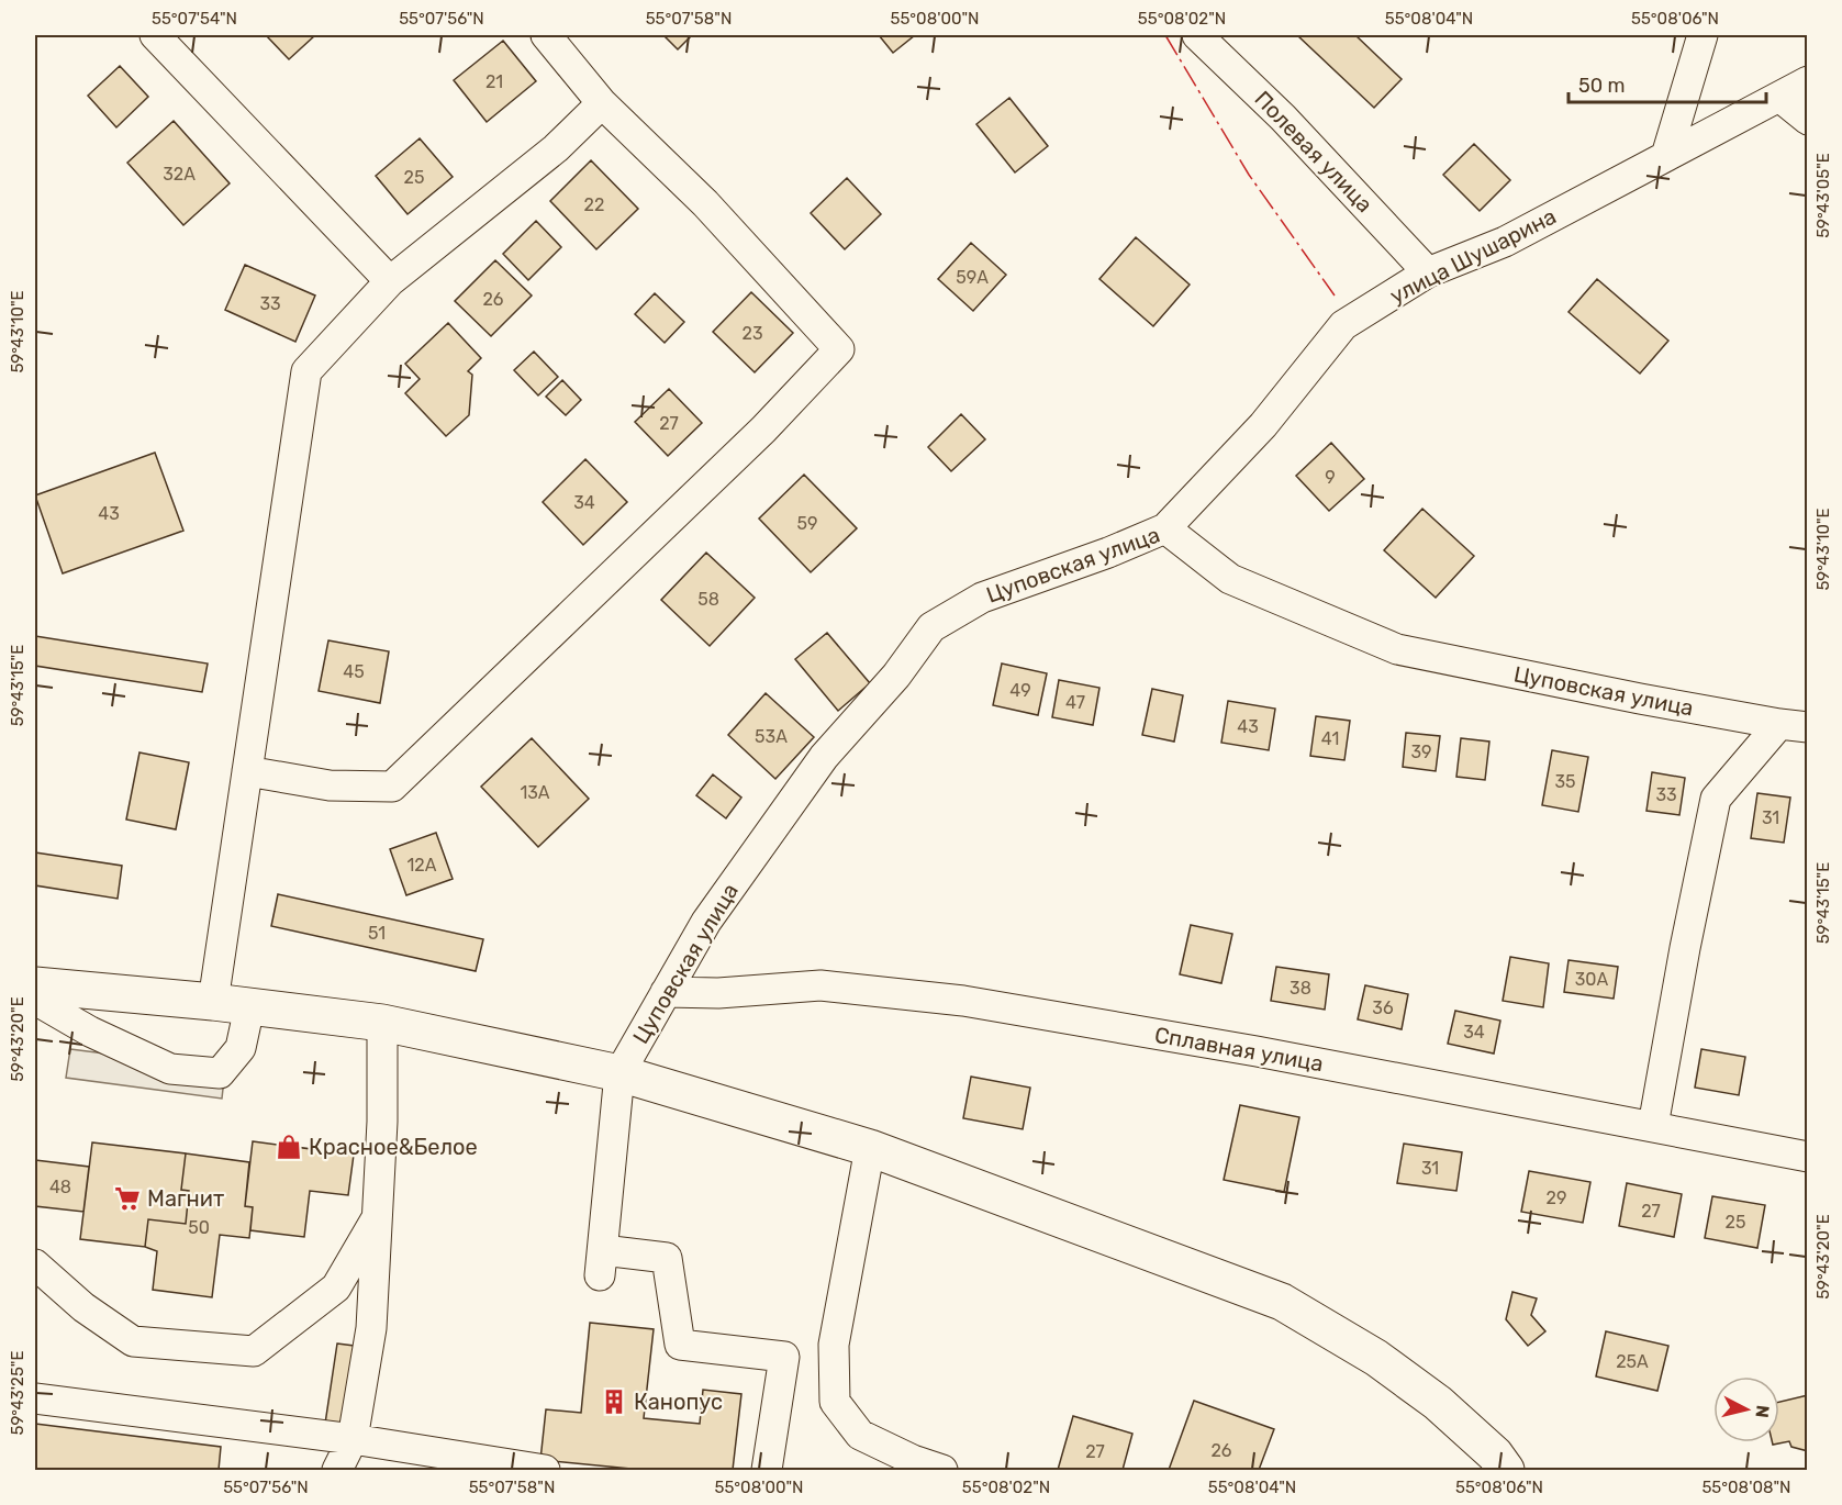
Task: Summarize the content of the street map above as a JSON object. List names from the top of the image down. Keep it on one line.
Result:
{"streets":{"street":["Полевая улица","улица Шушарина","Цуповская улица","Сплавная улица"]},"crossings":[["Полевая улица","улица Шушарина"],["улица Шушарина","Цуповская улица"],["Цуповская улица","Сплавная улица"]],"places":{"shop":["Красное&Белое"],"supermarket":["Магнит"],"building":["Канопус"]},"house_numbers":["21","32А","25","22","59А","26","33","23","27","9","34","43","59","58","45","49","47","43","53А","41","39","35","13А","33","31","12А","51","30А","38","36","34","31","48","29","27","25","50","25А","26","27"],"scale_bar":"50 m","north":"right","coordinates":["55°07'54\"N","55°07'56\"N","55°07'58\"N","55°08'00\"N","55°08'02\"N","55°08'04\"N","55°08'06\"N","59°43'05\"E","59°43'10\"E","59°43'15\"E","59°43'20\"E","59°43'25\"E","55°08'08\"N"]}
